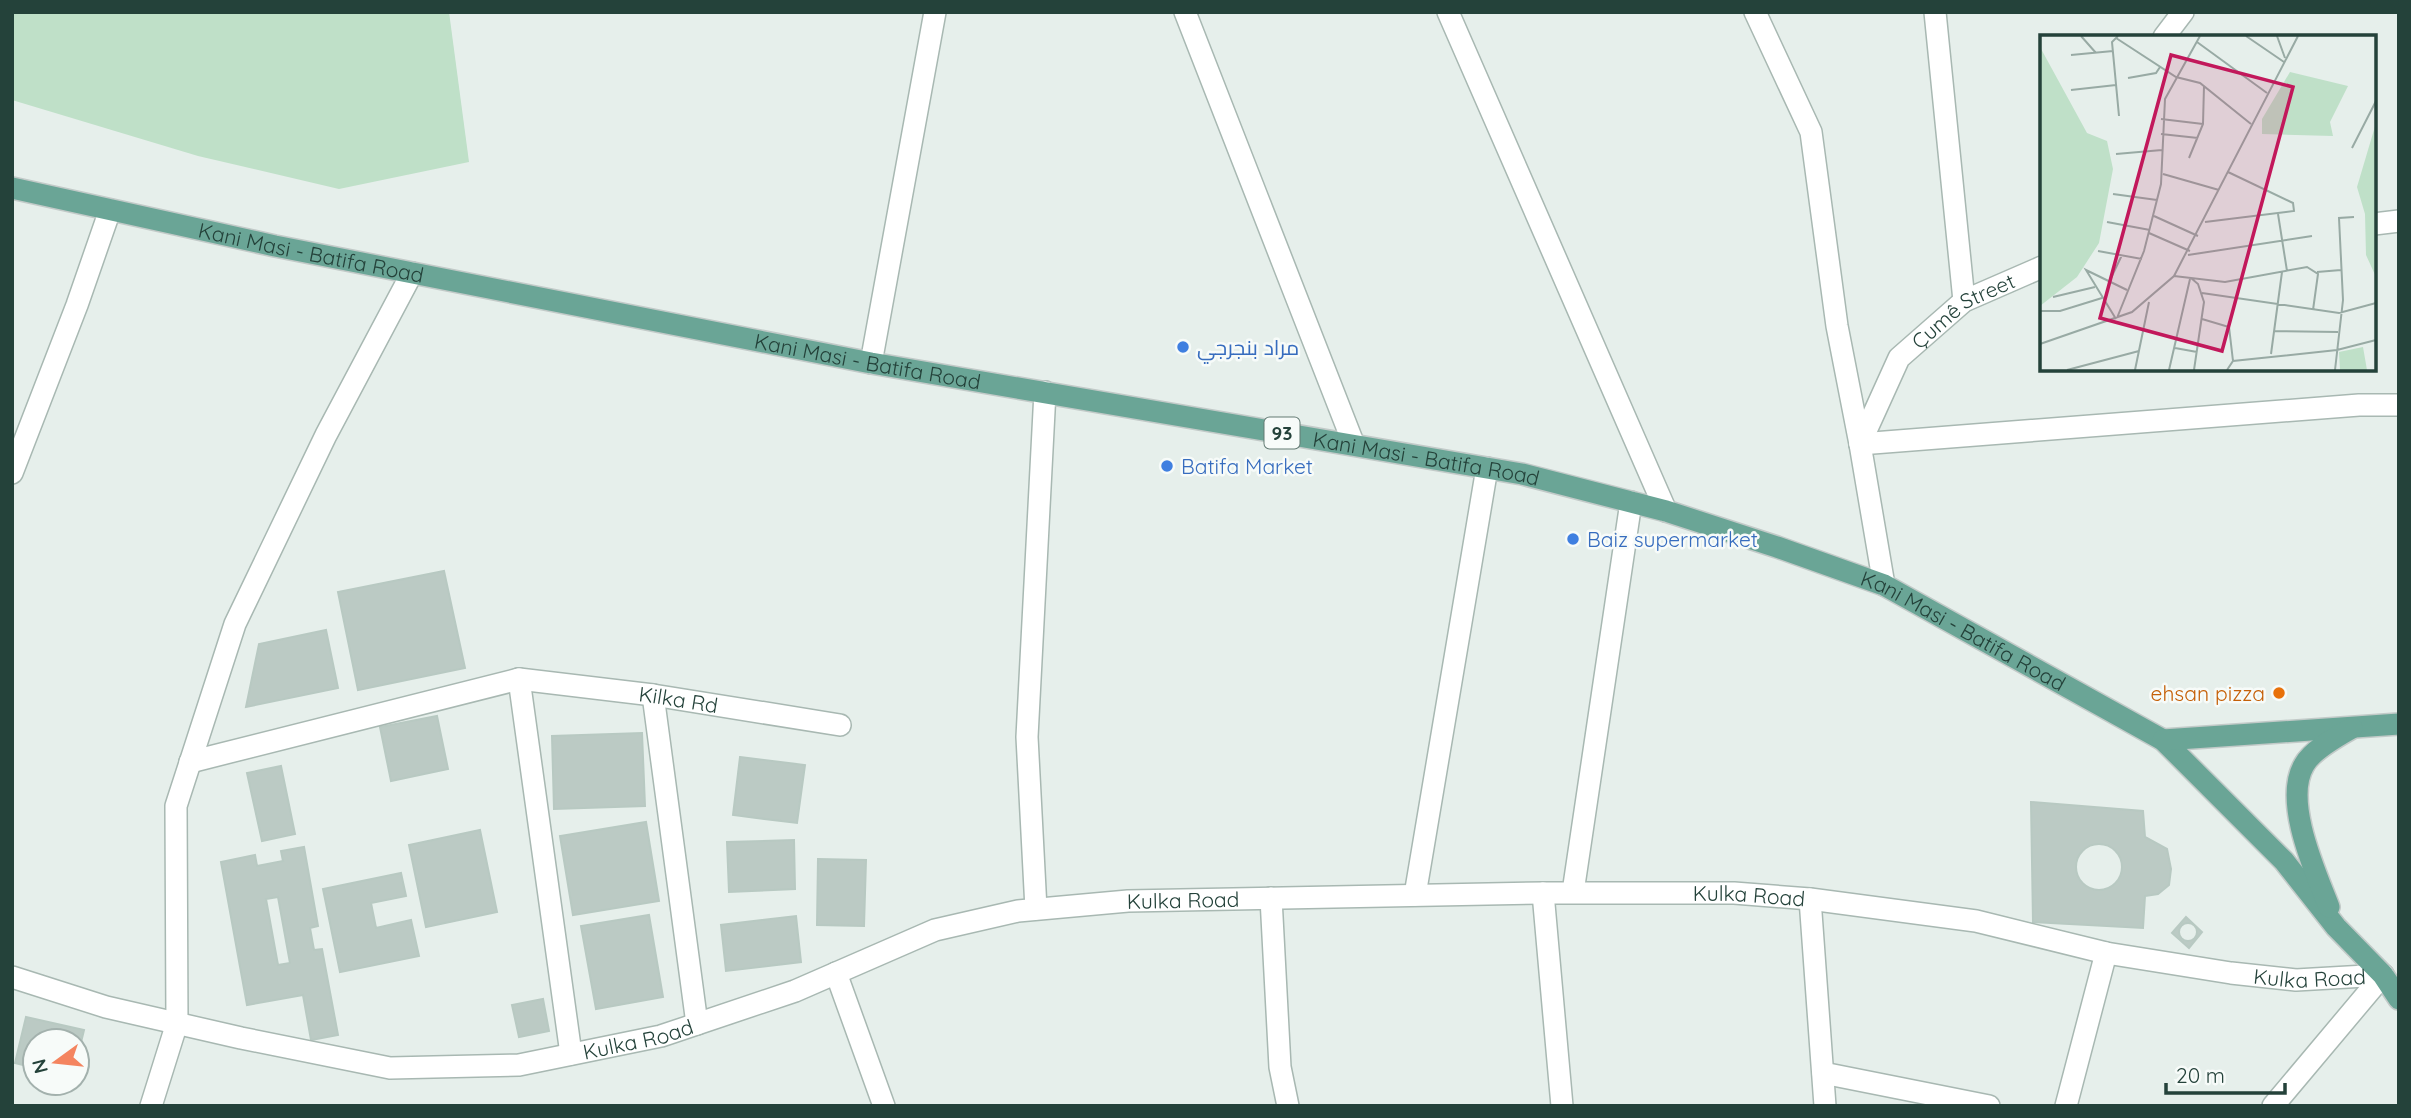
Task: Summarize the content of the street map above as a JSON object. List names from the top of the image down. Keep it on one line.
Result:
{"streets":{"main road":["Kani Masi - Batifa Road","93"],"street":["Çumê Street","Kilka Rd","Kulka Road"]},"crossings":[["Kani Masi - Batifa Road","Kulka Road"]],"places":["مراد بنجرجي","Batifa Market","Baiz supermarket","ehsan pizza"],"scale_bar":"20 m","north":"left"}
